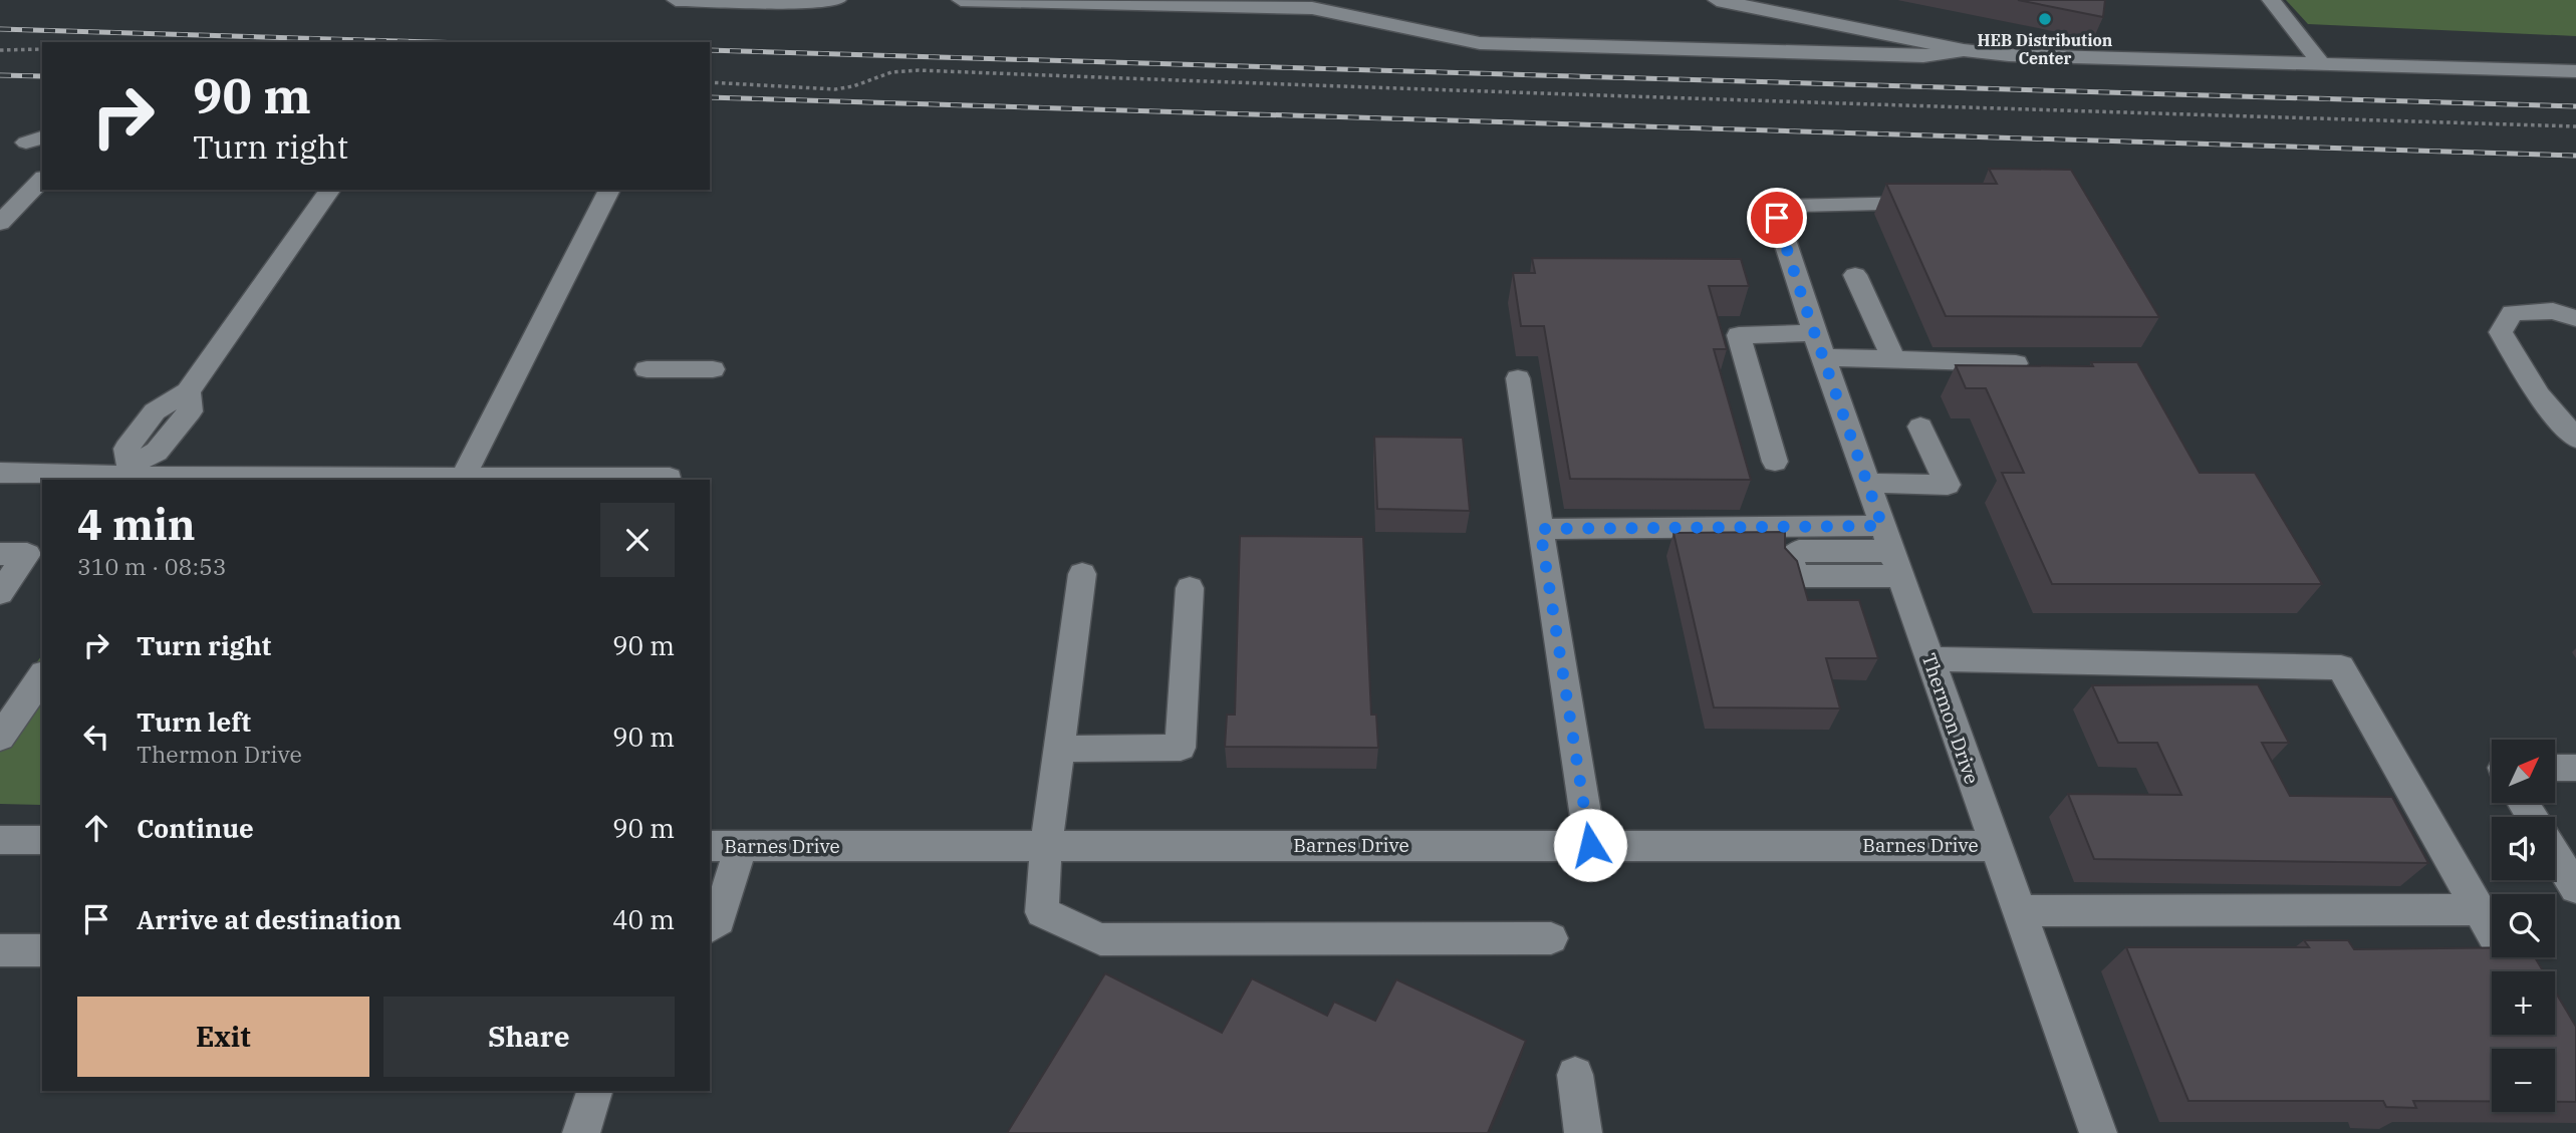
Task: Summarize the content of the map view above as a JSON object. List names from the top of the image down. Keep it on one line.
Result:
{"streets":{"street":["Thermon Drive","Barnes Drive"]},"crossings":[["Thermon Drive","Barnes Drive"]],"places":["HEB Distribution Center"],"north":"top right","page":{"turn":["90 m","Turn right"],"heading":["4 min","310 m · 08:53"],"list":[{"name":"Turn right","value":"90 m"},{"name":"Turn left","note":"Thermon Drive","value":"90 m"},{"name":"Continue","value":"90 m"},{"name":"Arrive at destination","value":"40 m"}],"map_buttons":["+","−"],"buttons":["Exit","Share"]}}
